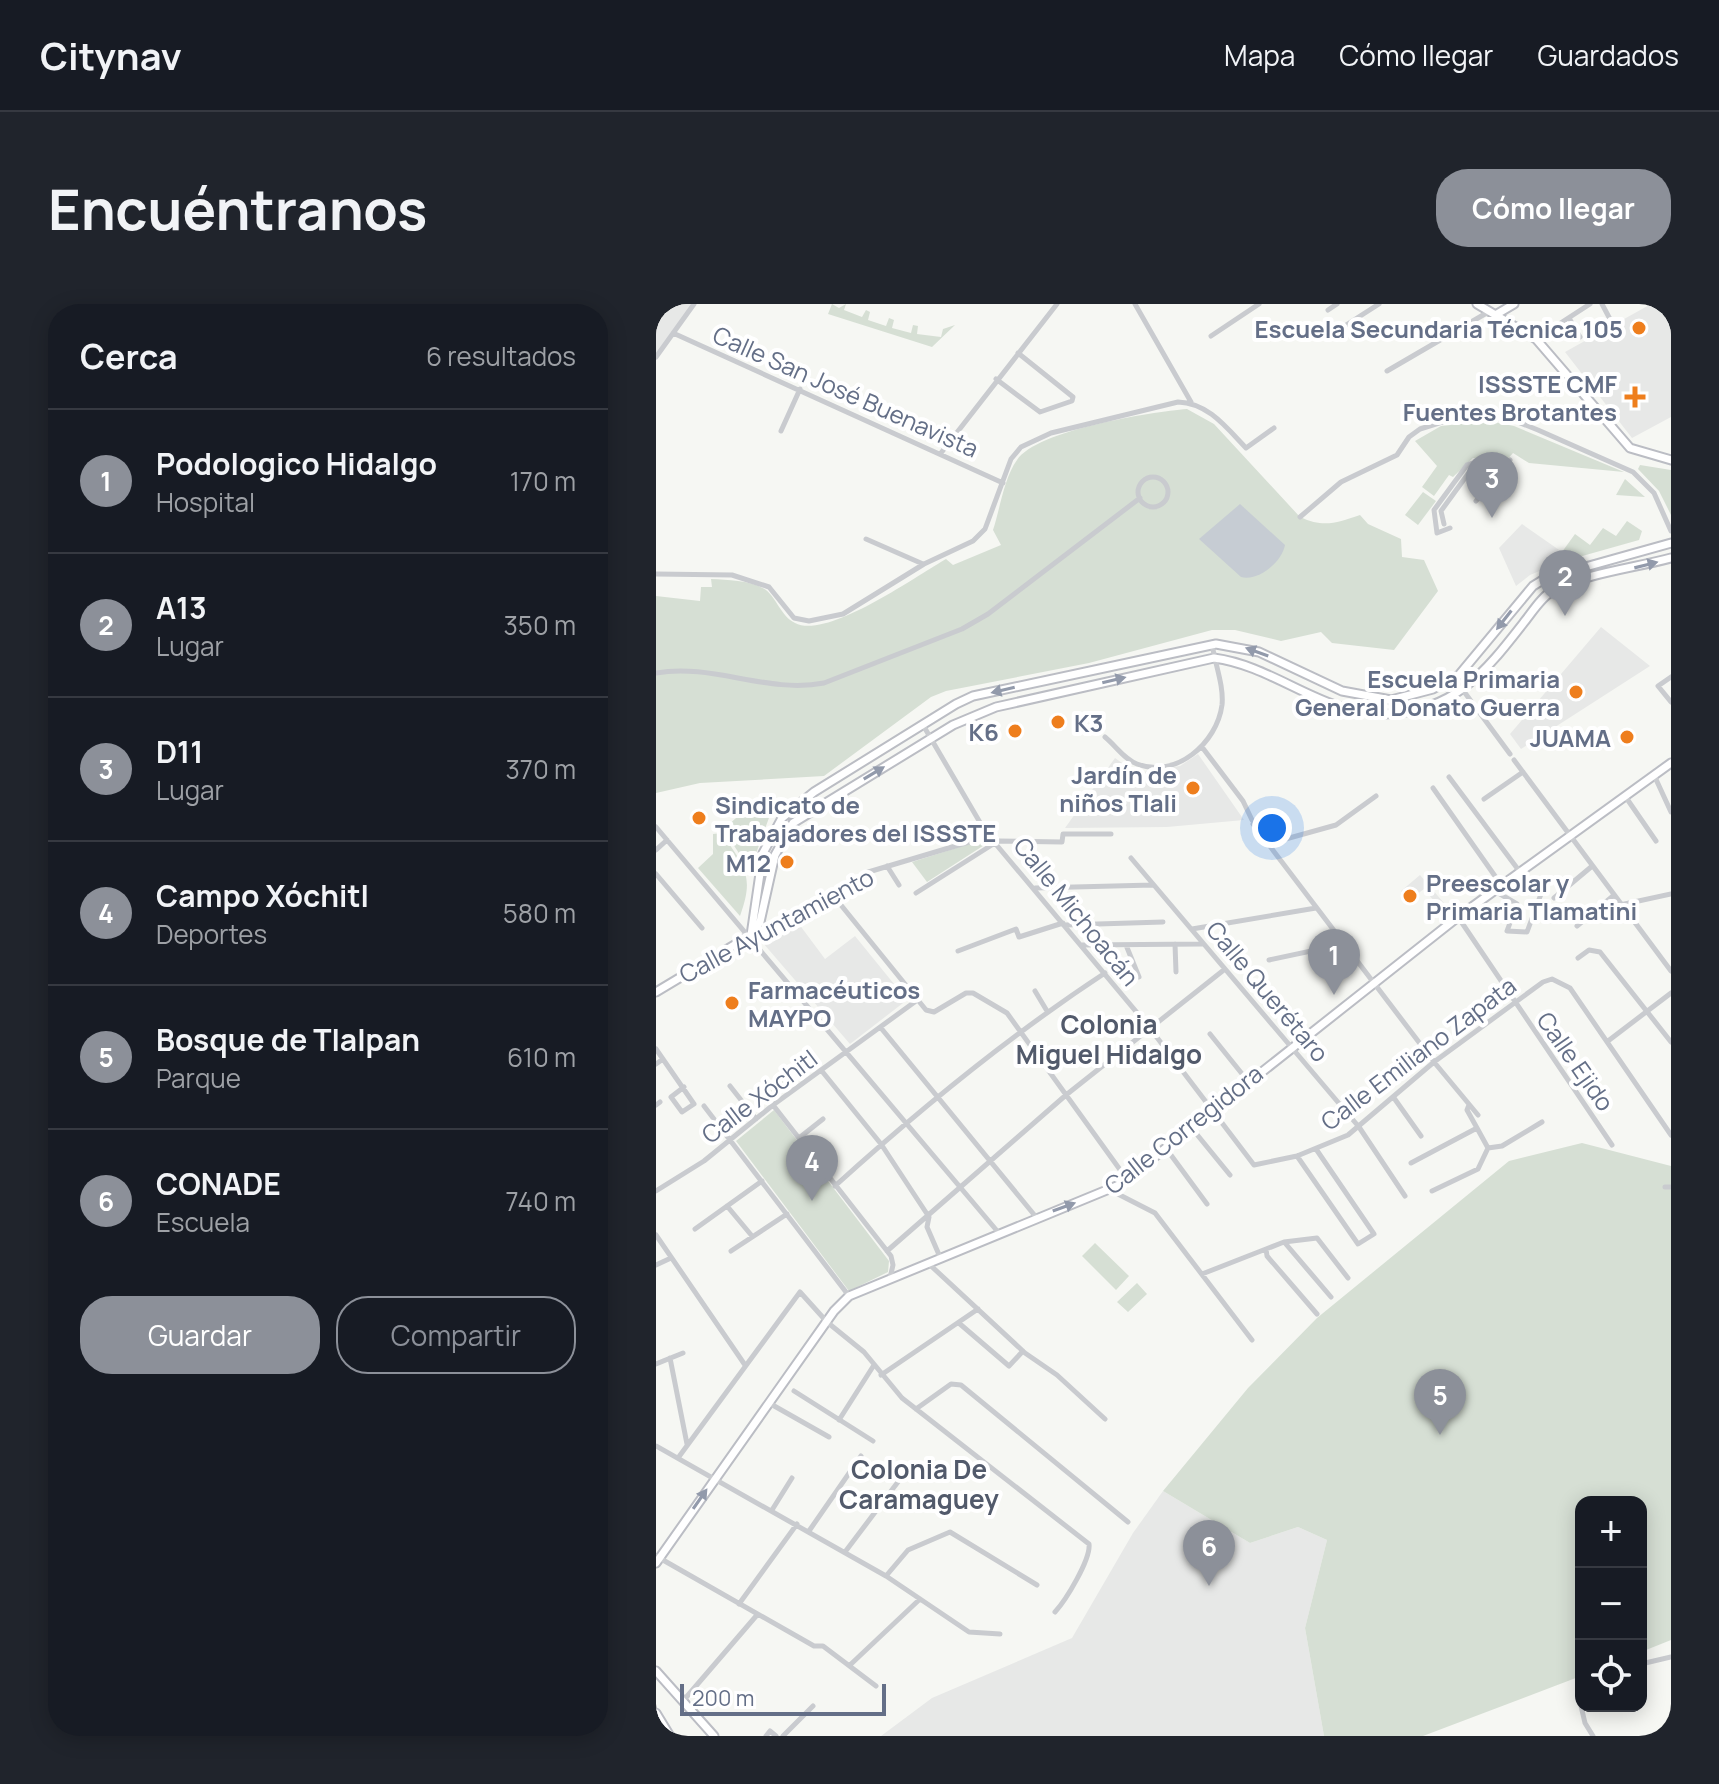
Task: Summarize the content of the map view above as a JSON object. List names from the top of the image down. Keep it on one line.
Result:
{"streets":{"street":["Calle San José Buenavista","Calle Michoacán","Calle Ayuntamiento","Calle Querétaro","Calle Emiliano Zapata","Calle Ejido","Calle Xóchitl","Calle Corregidora"]},"crossings":[["Calle Michoacán","Calle Ayuntamiento"],["Calle Michoacán","Calle Emiliano Zapata"],["Calle Michoacán","Calle Corregidora"],["Calle Querétaro","Calle Emiliano Zapata"],["Calle Querétaro","Calle Corregidora"],["Calle Emiliano Zapata","Calle Ejido"],["Calle Ejido","Calle Corregidora"]],"districts":["Colonia Miguel Hidalgo","Colonia De Caramaguey"],"places":{"other":["Escuela Secundaria Técnica 105","Escuela Primaria General Donato Guerra","K3","K6","JUAMA","Jardín de niños Tlali","Sindicato de Trabajadores del ISSSTE","M12","Preescolar y Primaria Tlamatini","Farmacéuticos MAYPO"],"health":["ISSSTE CMF Fuentes Brotantes"]},"scale_bar":"200 m","page":{"header":"Citynav","nav":["Mapa","Cómo llegar","Guardados"],"buttons":["Cómo llegar",["Guardar","Compartir"]],"title":"Encuéntranos","heading":["Cerca","6 resultados"],"list":[{"mark":"1","name":"Podologico Hidalgo","note":"Hospital","value":"170 m"},{"mark":"2","name":"A13","note":"Lugar","value":"350 m"},{"mark":"3","name":"D11","note":"Lugar","value":"370 m"},{"mark":"4","name":"Campo Xóchitl","note":"Deportes","value":"580 m"},{"mark":"5","name":"Bosque de Tlalpan","note":"Parque","value":"610 m"},{"mark":"6","name":"CONADE","note":"Escuela","value":"740 m"}],"pins":["3","2","1","4","5","6"],"map_buttons":["+","−"],"scale":"200 m"}}
